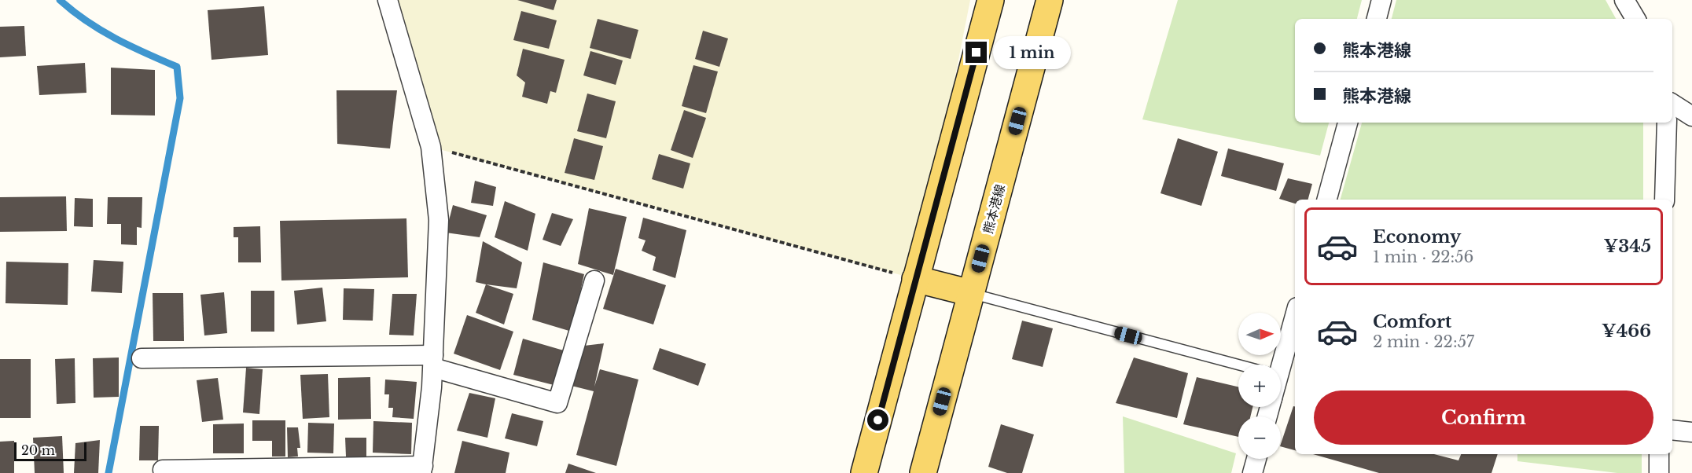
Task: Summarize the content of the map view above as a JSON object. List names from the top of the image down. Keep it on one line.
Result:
{"streets":{"main road":["熊本港線"]},"scale_bar":"20 m","north":"right","page":{"banner":["熊本港線","熊本港線"],"bubble":"1 min","list":[{"name":"Economy","note":"1 min · 22:56","value":"¥345"},{"name":"Comfort","note":"2 min · 22:57","value":"¥466"}],"map_buttons":["+","−"],"buttons":"Confirm","scale":"20 m"}}
